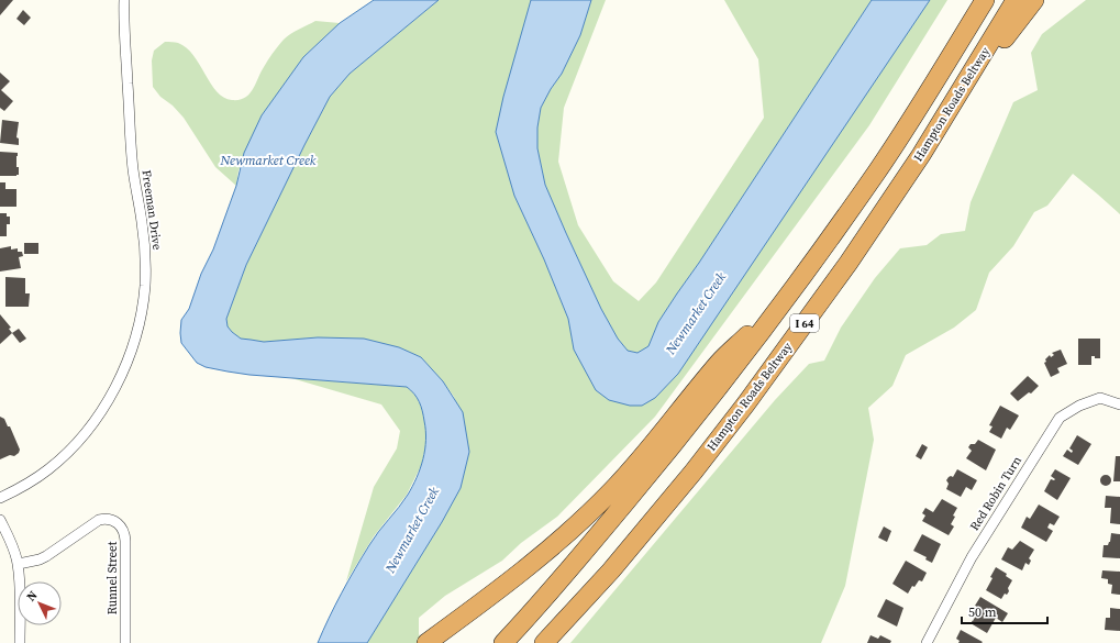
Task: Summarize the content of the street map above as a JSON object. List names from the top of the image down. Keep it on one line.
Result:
{"streets":{"highway":["Hampton Roads Beltway","I 64"],"street":["Freeman Drive","Red Robin Turn","Runnel Street"]},"water":["Newmarket Creek"],"scale_bar":"50 m","north":"top left"}
